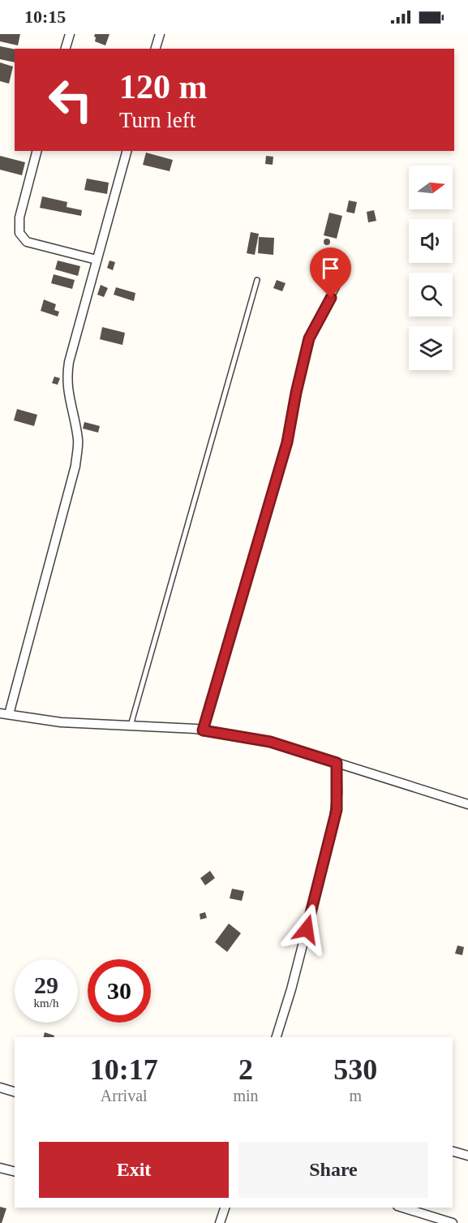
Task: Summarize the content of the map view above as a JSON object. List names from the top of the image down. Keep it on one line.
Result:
{"north":"right","page":{"status":"10:15","turn":["120 m","Turn left"],"speed":"29 km/h","limit":"30","eta":["10:17","Arrival","2","min","530","m"],"buttons":["Exit","Share"]}}
